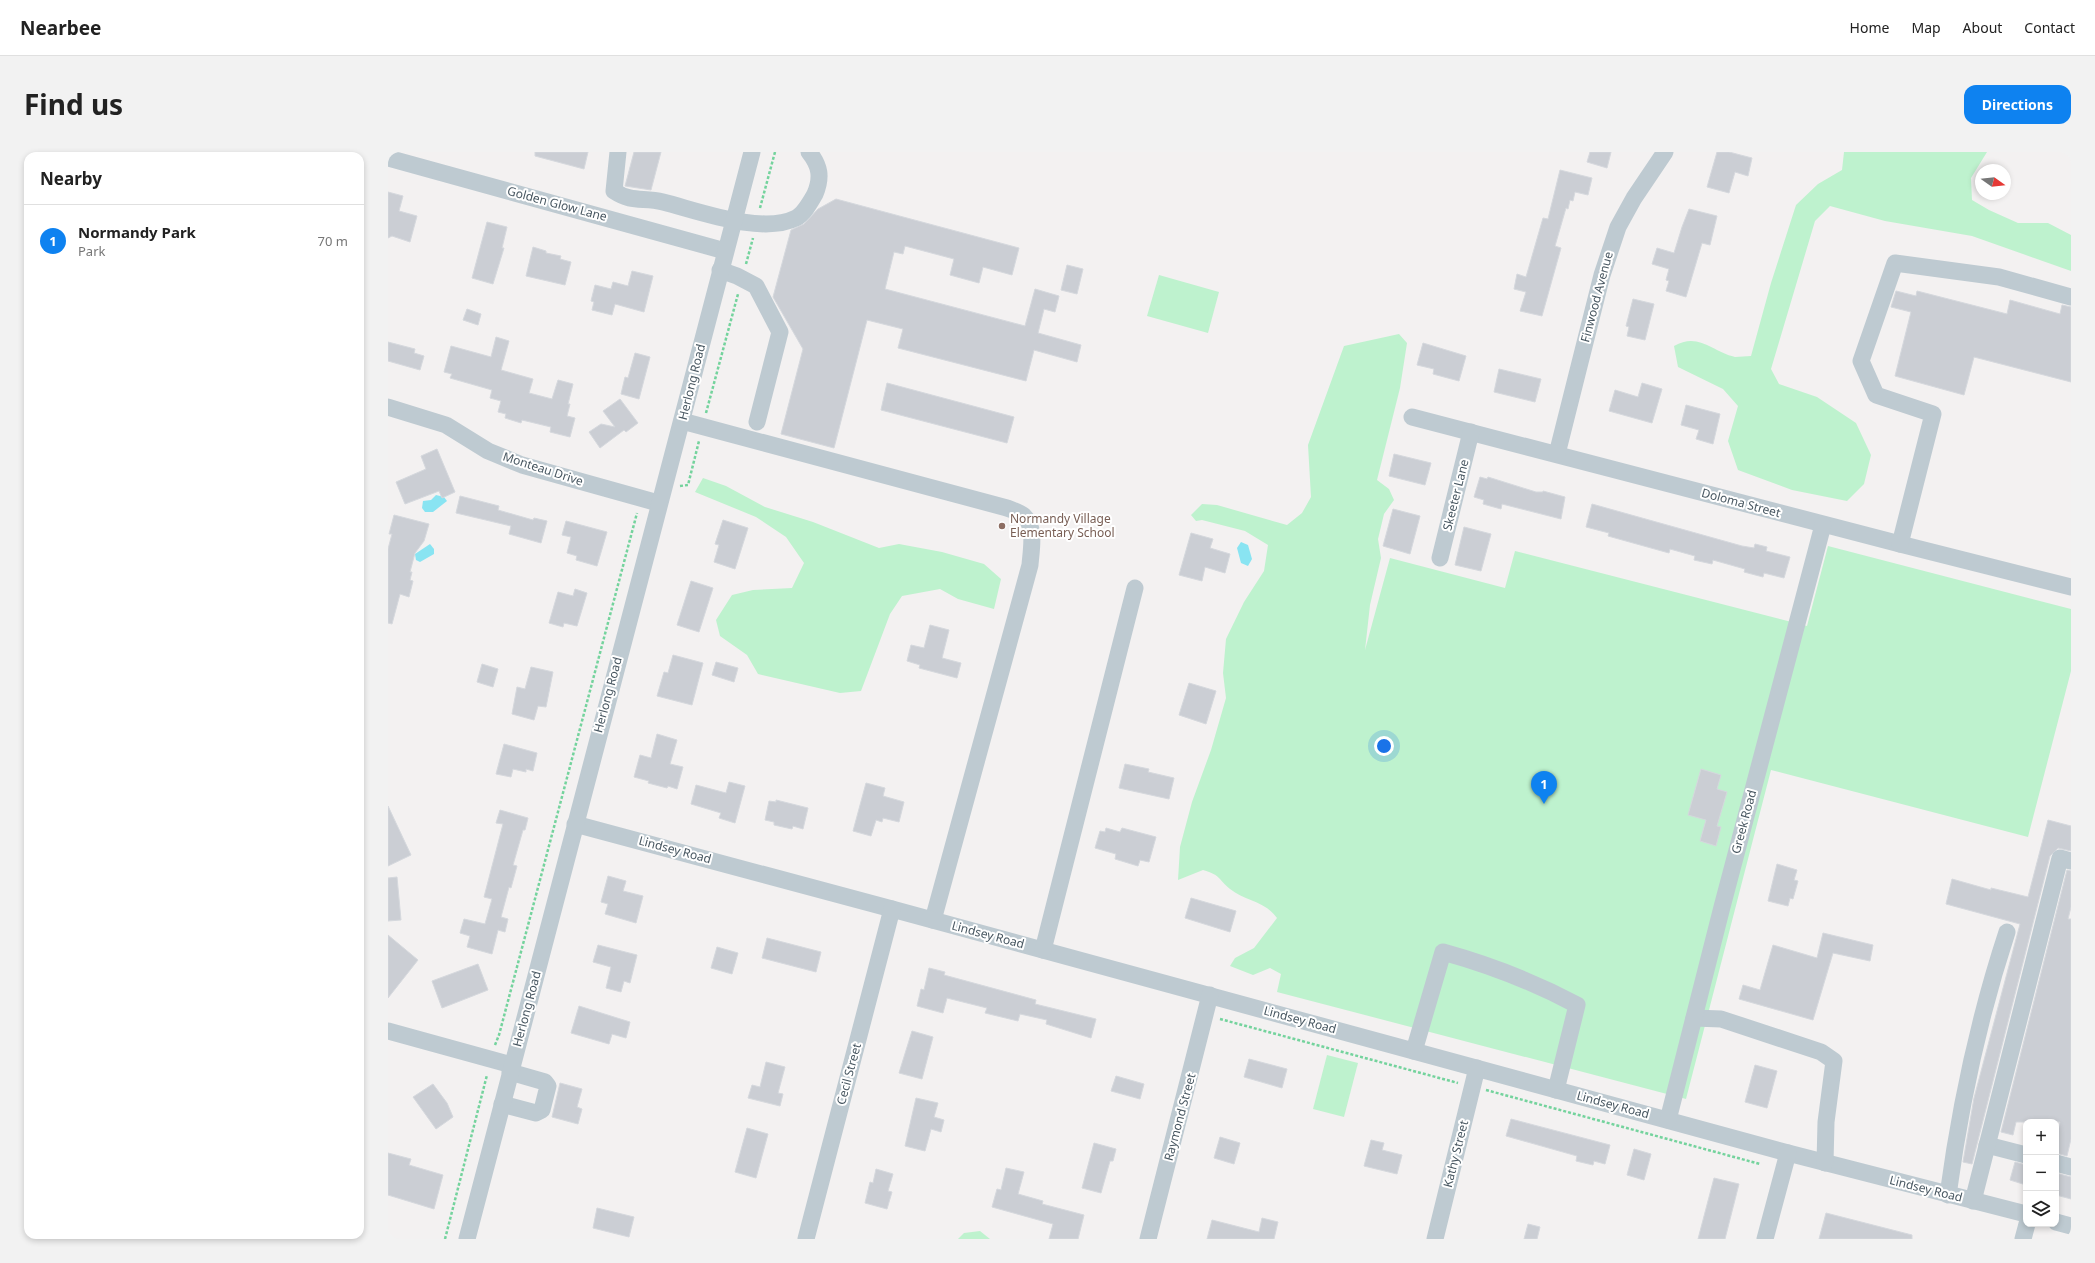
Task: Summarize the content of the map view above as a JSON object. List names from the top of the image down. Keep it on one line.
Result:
{"streets":{"street":["Golden Glow Lane","Finwood Avenue","Herlong Road","Monteau Drive","Skeeter Lane","Doloma Street","Greek Road","Lindsey Road","Cecil Street","Raymond Street","Kathy Street"]},"crossings":[["Golden Glow Lane","Herlong Road"],["Finwood Avenue","Doloma Street"],["Herlong Road","Monteau Drive"],["Herlong Road","Lindsey Road"],["Skeeter Lane","Doloma Street"],["Doloma Street","Greek Road"],["Greek Road","Lindsey Road"],["Lindsey Road","Cecil Street"],["Lindsey Road","Raymond Street"],["Lindsey Road","Kathy Street"]],"places":["Normandy Village Elementary School"],"north":"right","page":{"header":"Nearbee","nav":["Home","Map","About","Contact"],"title":"Find us","buttons":"Directions","heading":"Nearby","list":[{"mark":"1","name":"Normandy Park","note":"Park","value":"70 m"}],"pins":"1","map_buttons":["+","−"]}}
